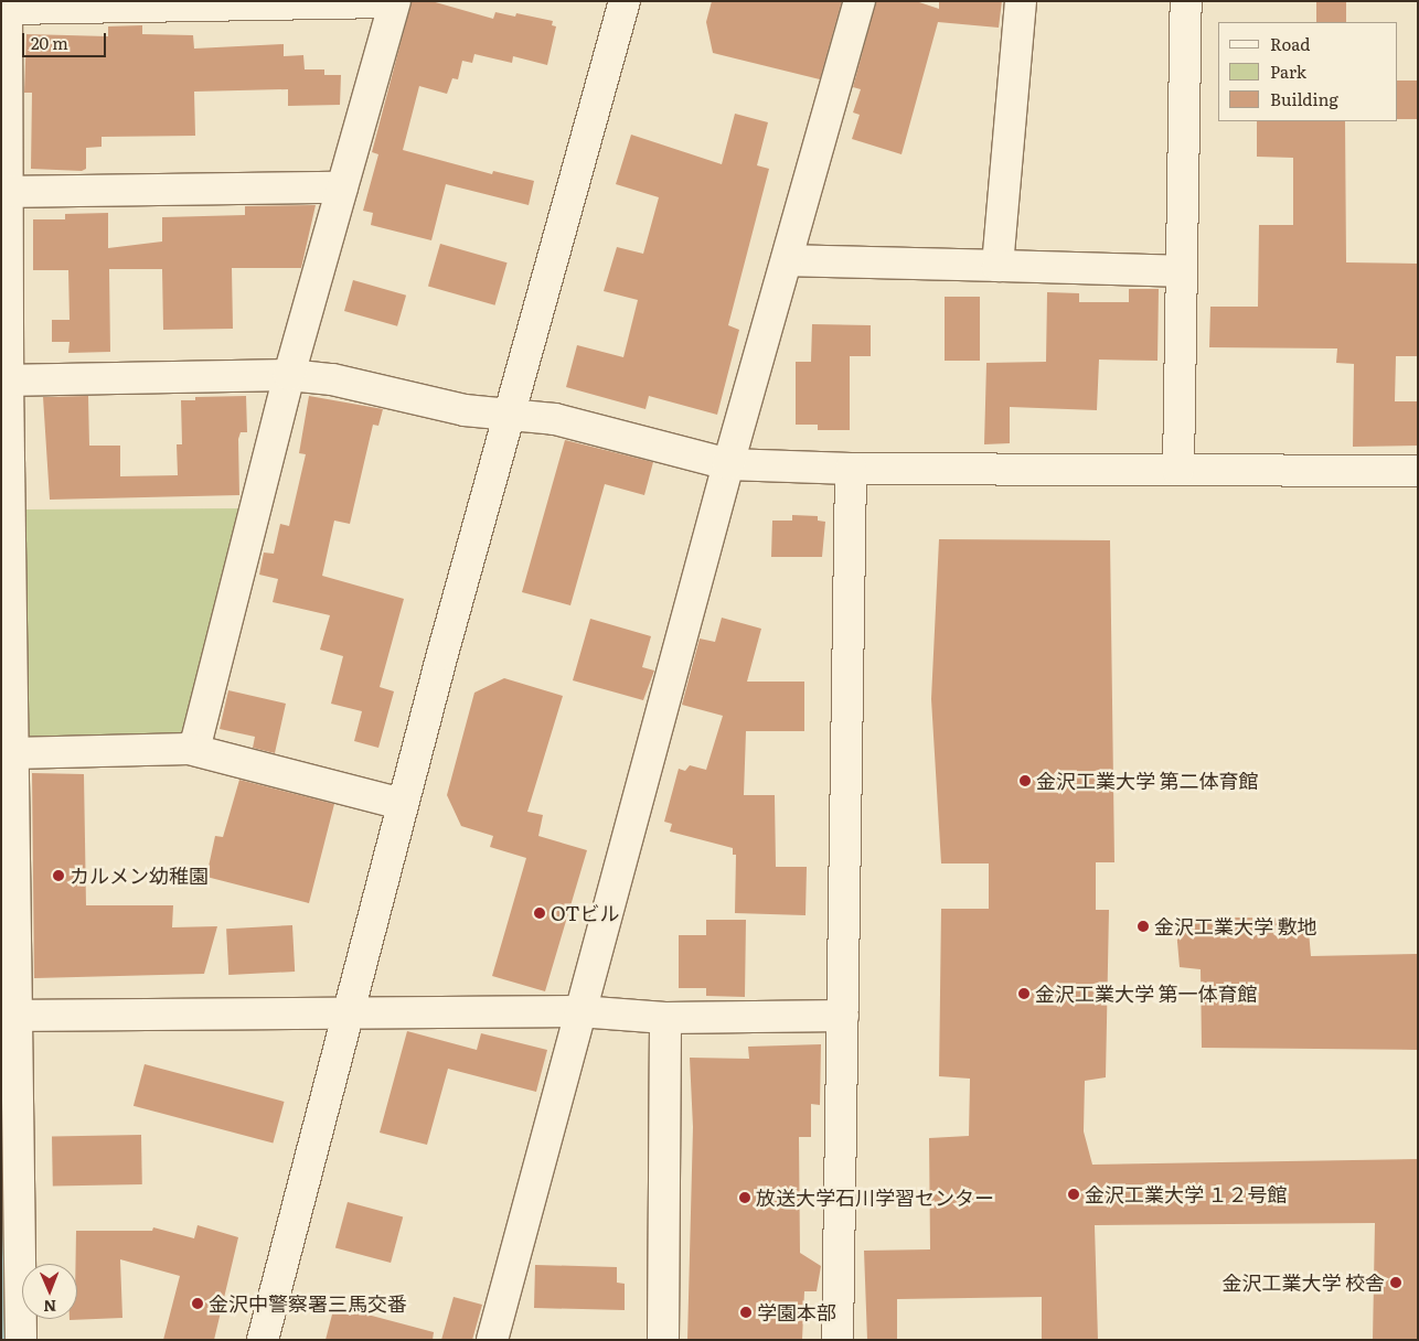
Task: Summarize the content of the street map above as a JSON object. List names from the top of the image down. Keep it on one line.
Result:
{"places":["金沢工業大学 第二体育館","カルメン幼稚園","OTビル","金沢工業大学 敷地","金沢工業大学 第一体育館","金沢工業大学 １２号館","放送大学石川学習センター","金沢工業大学 校舎","金沢中警察署三馬交番","学園本部"],"legend":["Road","Park","Building"],"scale_bar":"20 m","north":"bottom"}
